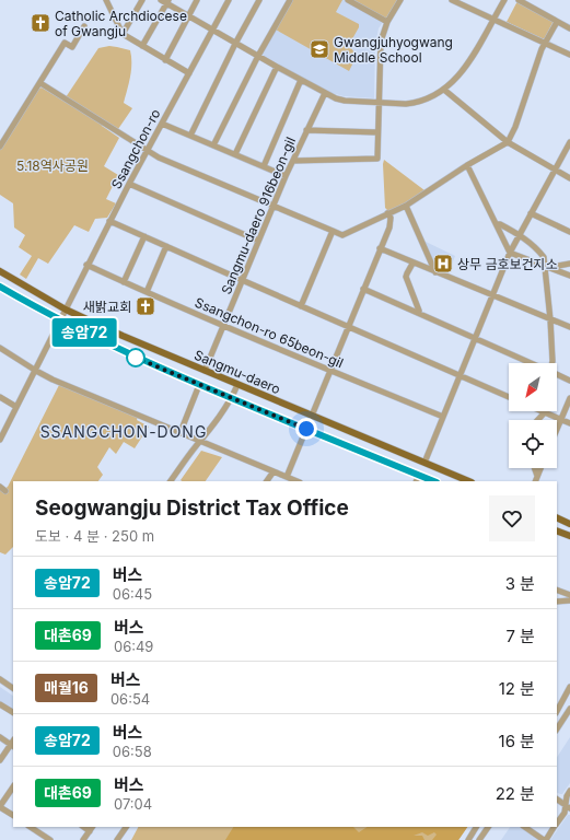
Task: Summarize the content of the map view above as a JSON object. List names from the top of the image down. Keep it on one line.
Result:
{"streets":{"main road":["Sangmu-daero"],"street":["Ssangchon-ro","Sangmu-daero 916beon-gil","Ssangchon-ro 65beon-gil"]},"crossings":[["Ssangchon-ro","Ssangchon-ro 65beon-gil"],["Ssangchon-ro","Sangmu-daero"],["Sangmu-daero 916beon-gil","Ssangchon-ro 65beon-gil"],["Sangmu-daero 916beon-gil","Sangmu-daero"]],"districts":["SSANGCHON-DONG"],"parks":["5.18역사공원"],"places":{"church":["Catholic Archdiocese of Gwangju","새밝교회"],"school or university":["Gwangjuhyogwang Middle School"],"hospital":["상무 금호보건지소"]},"lines":["bus line 송암72"],"north":"bottom left","page":{"on_map":"송암72","heading":["Seogwangju District Tax Office","도보 · 4 분 · 250 m"],"list":[{"mark":"송암72","name":"버스","note":"06:45","value":"3 분"},{"mark":"대촌69","name":"버스","note":"06:49","value":"7 분"},{"mark":"매월16","name":"버스","note":"06:54","value":"12 분"},{"mark":"송암72","name":"버스","note":"06:58","value":"16 분"},{"mark":"대촌69","name":"버스","note":"07:04","value":"22 분"}]}}
